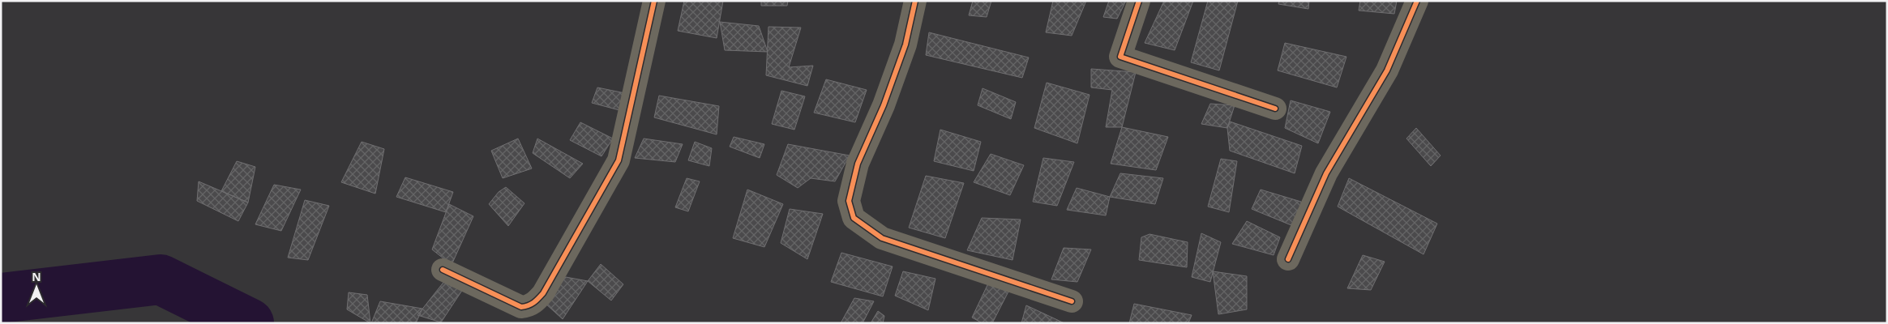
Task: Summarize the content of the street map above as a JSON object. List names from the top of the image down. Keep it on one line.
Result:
{"north":"top"}
